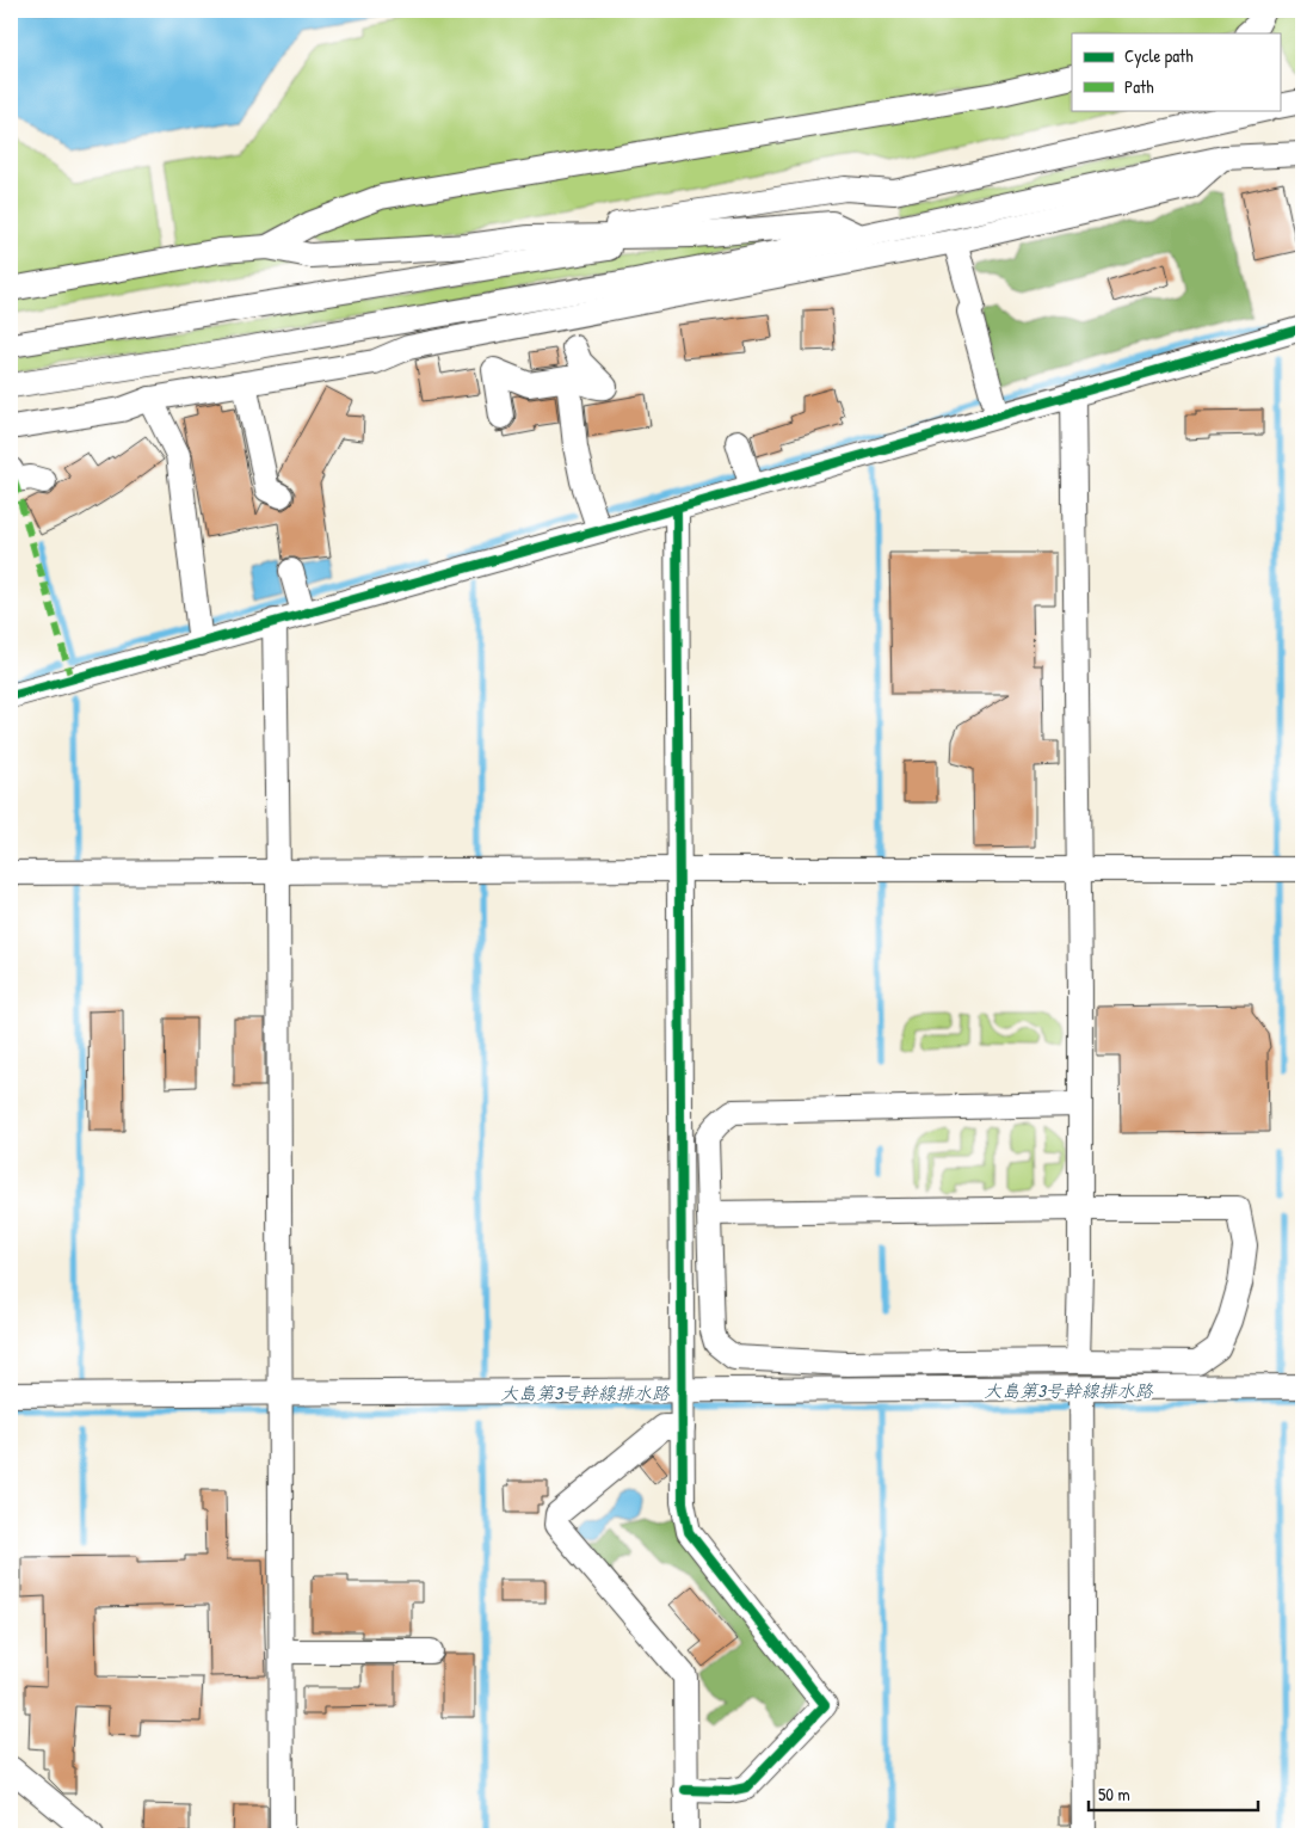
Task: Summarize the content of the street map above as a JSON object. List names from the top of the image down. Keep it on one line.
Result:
{"water":["大島第3号幹線排水路"],"legend":["Cycle path","Path"],"scale_bar":"50 m"}
